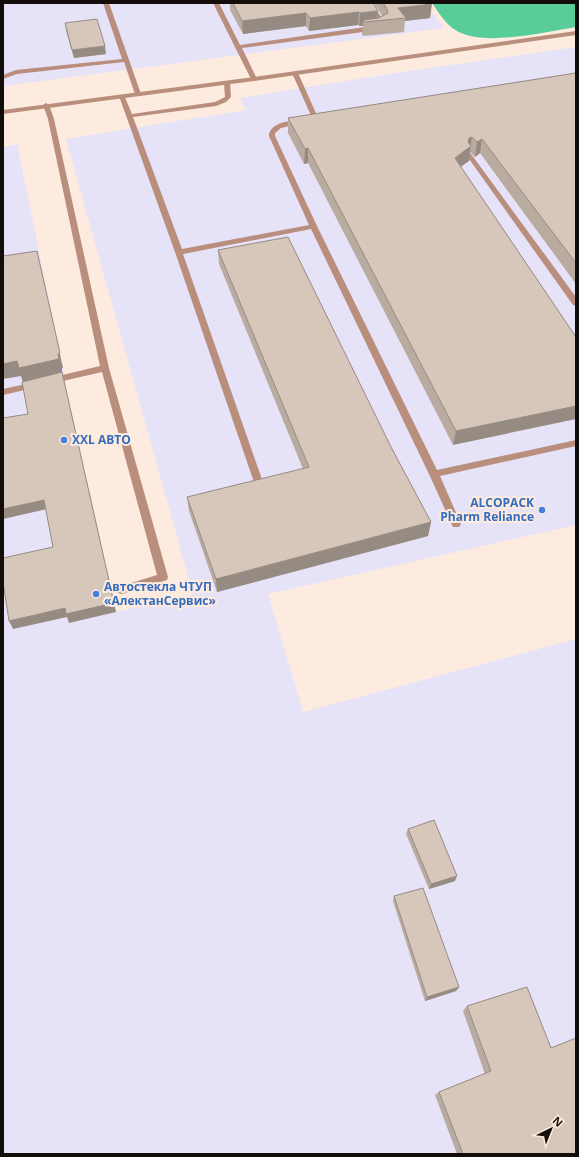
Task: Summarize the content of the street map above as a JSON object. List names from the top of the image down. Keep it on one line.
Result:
{"places":["XXL АВТО","ALCOPACK Pharm Reliance","Автостекла ЧТУП «АлектанСервис»"],"north":"top right"}
